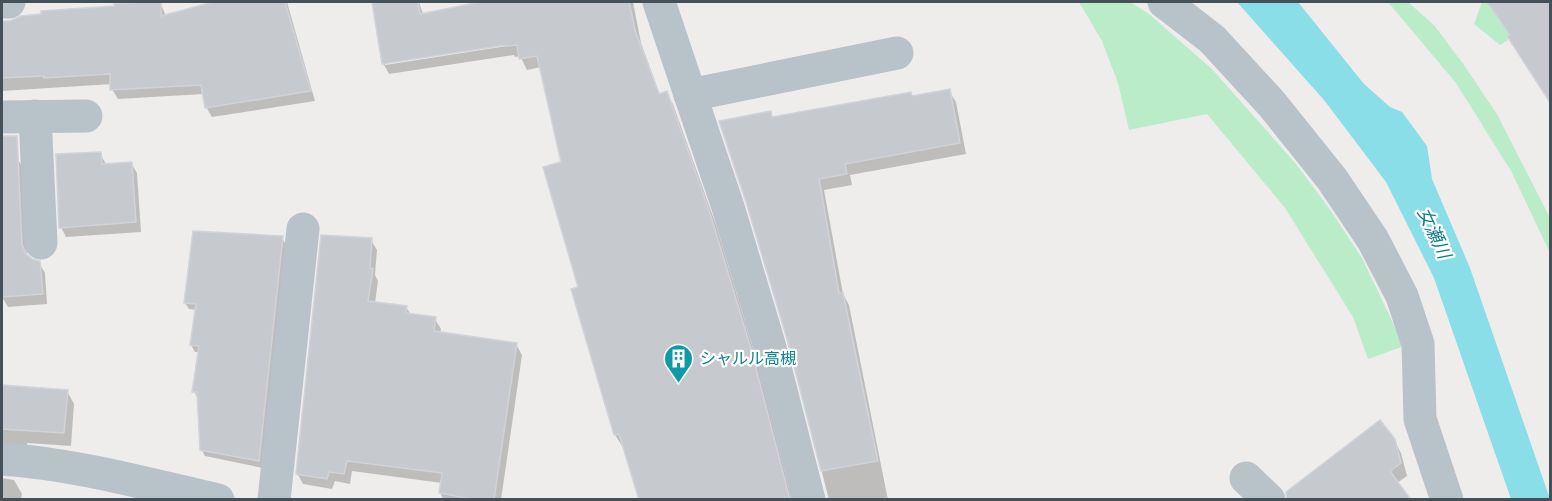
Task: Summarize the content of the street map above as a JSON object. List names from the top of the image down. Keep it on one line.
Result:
{"water":["女瀬川"],"places":{"building":["シャルル高槻"]}}
